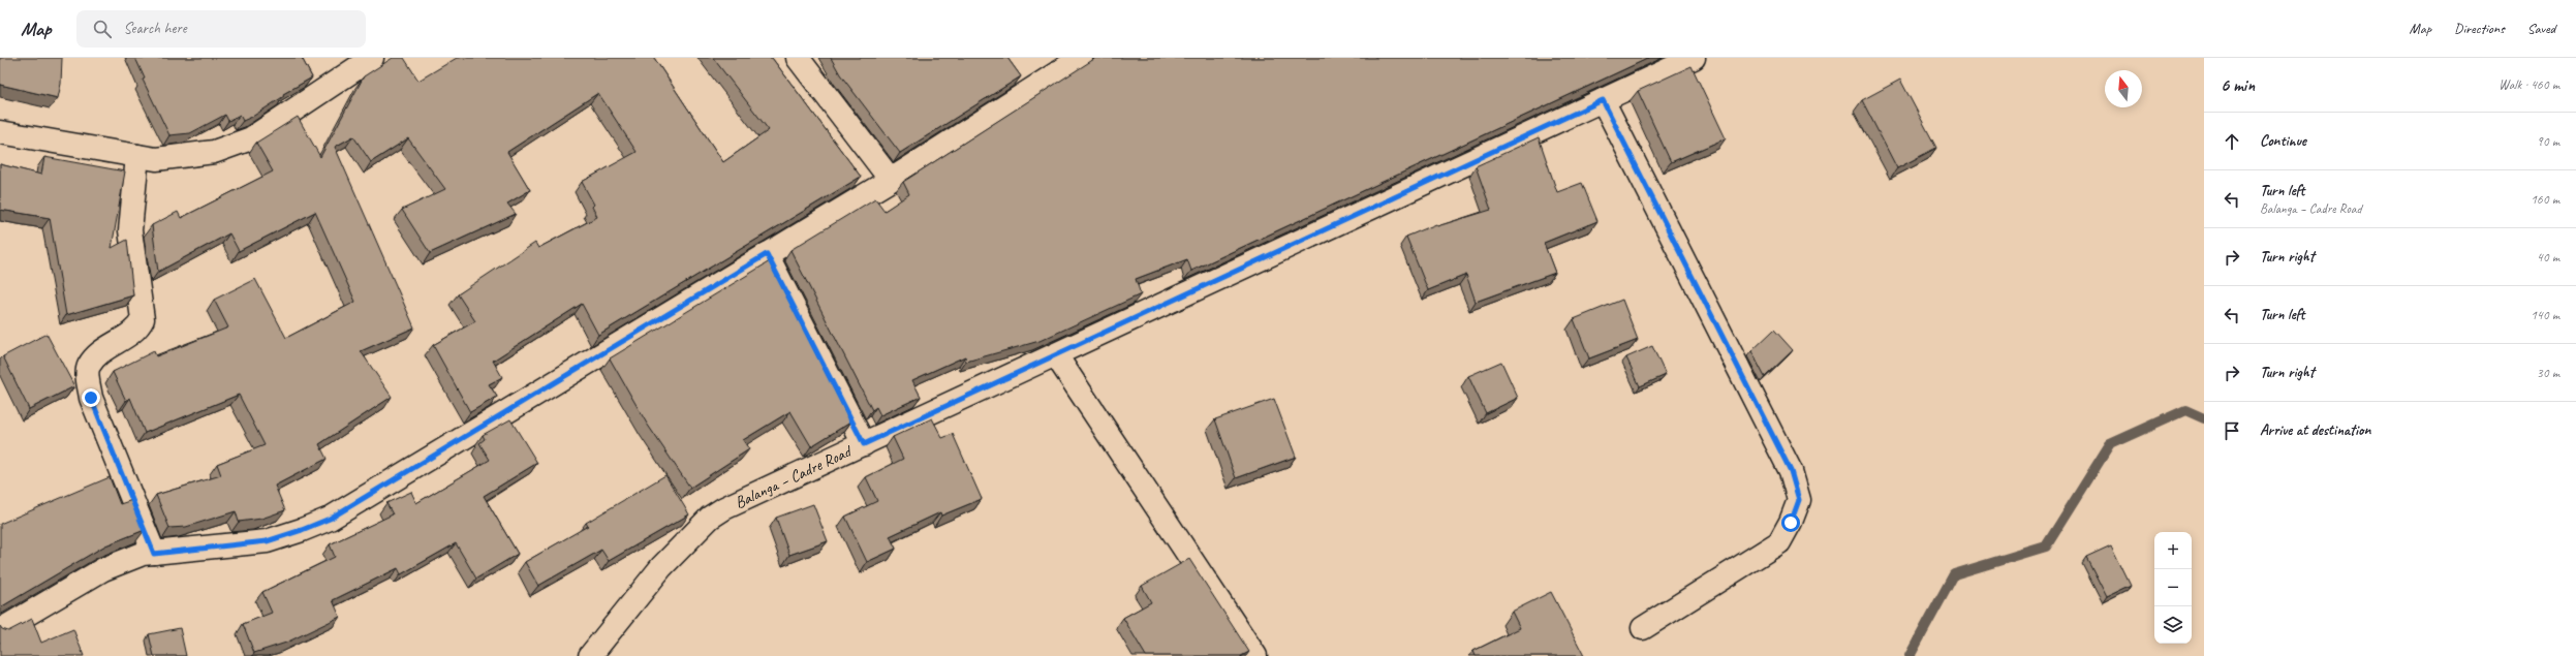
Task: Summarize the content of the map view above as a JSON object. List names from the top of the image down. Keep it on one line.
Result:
{"streets":{"street":["Balanga – Cadre Road"]},"north":"top","page":{"header":"Map","search":"Search here","nav":["Map","Directions","Saved"],"heading":["6 min","Walk · 460 m"],"list":[["Continue","90 m"],["Turn left","Balanga – Cadre Road","160 m"],["Turn right","40 m"],["Turn left","140 m"],["Turn right","30 m"],"Arrive at destination"],"map_buttons":["+","−"]}}
